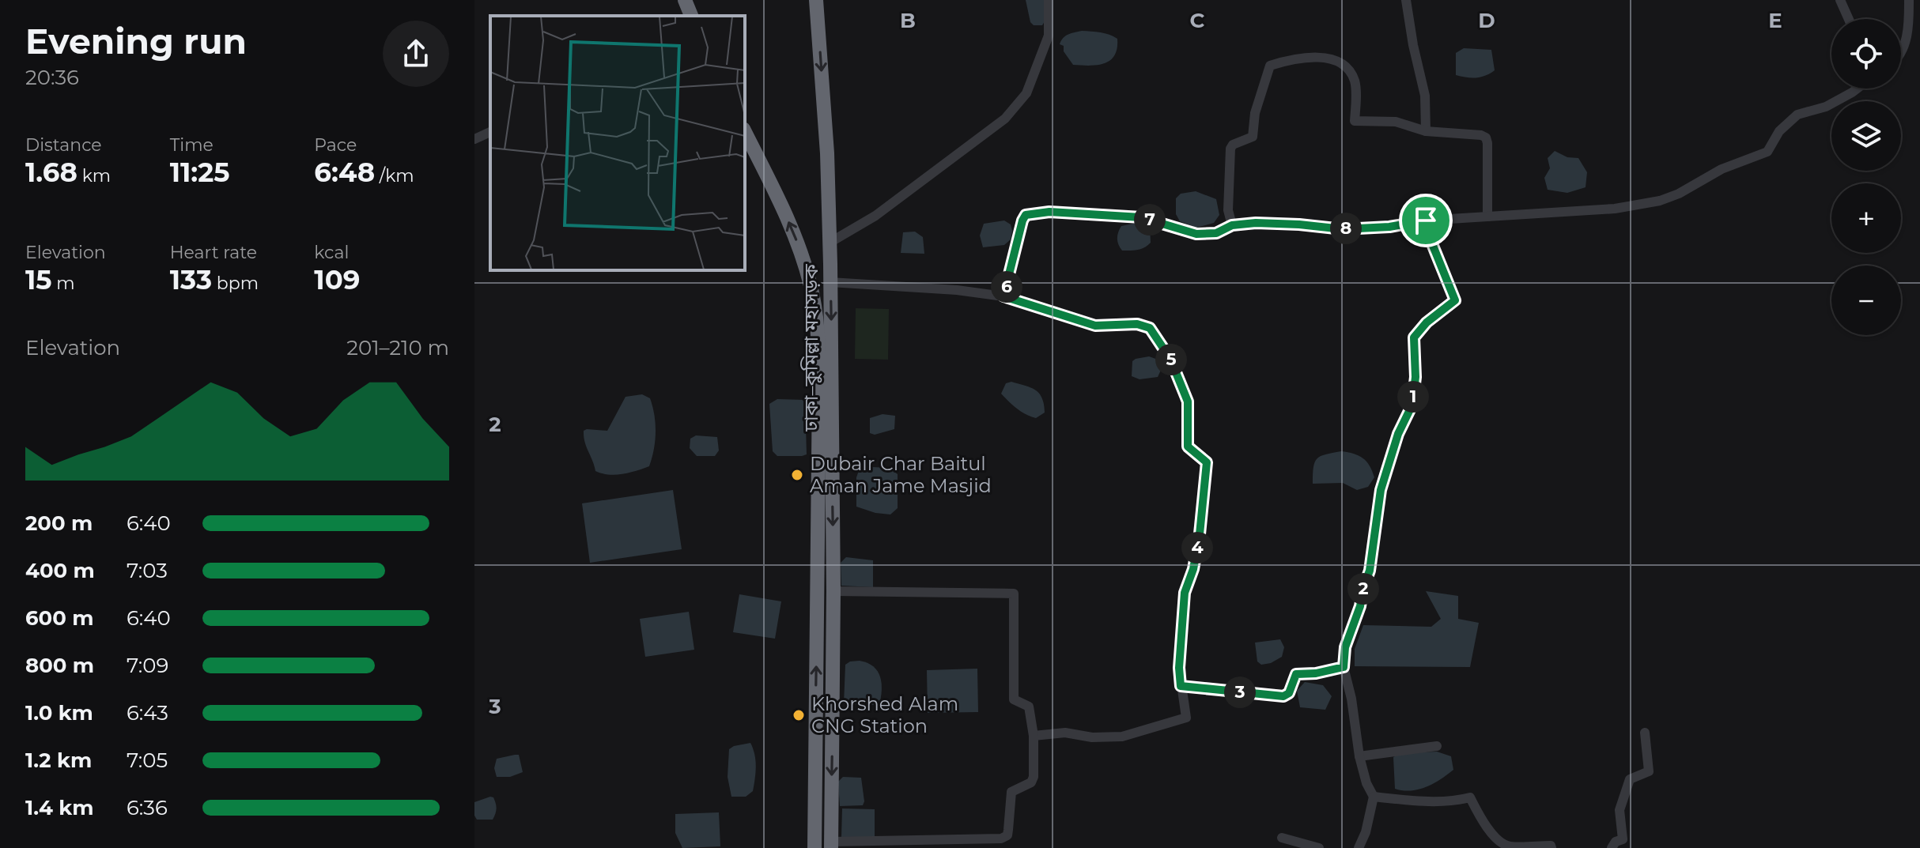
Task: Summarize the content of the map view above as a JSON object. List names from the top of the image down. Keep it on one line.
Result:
{"streets":{"highway":["ঢাকা–কুমিল্লা মহাসড়ক"]},"places":["Dubair Char Baitul Aman Jame Masjid","Khorshed Alam CNG Station"],"page":{"heading":["Evening run","20:36"],"map_buttons":["+","−"],"stats":[["Distance","1.68 km"],["Time","11:25"],["Pace","6:48 /km"],["Elevation","15 m"],["Heart rate","133 bpm"],["kcal","109"]],"pins":["7","8","6","5","1","4","2","3"],"chart":["Elevation","201–210 m"],"list":[{"name":"200 m","note":"6:40"},{"name":"400 m","note":"7:03"},{"name":"600 m","note":"6:40"},{"name":"800 m","note":"7:09"},{"name":"1.0 km","note":"6:43"},{"name":"1.2 km","note":"7:05"},{"name":"1.4 km","note":"6:36"}]},"grid":{"columns":["B","C","D","E"],"rows":["2","3"]}}
